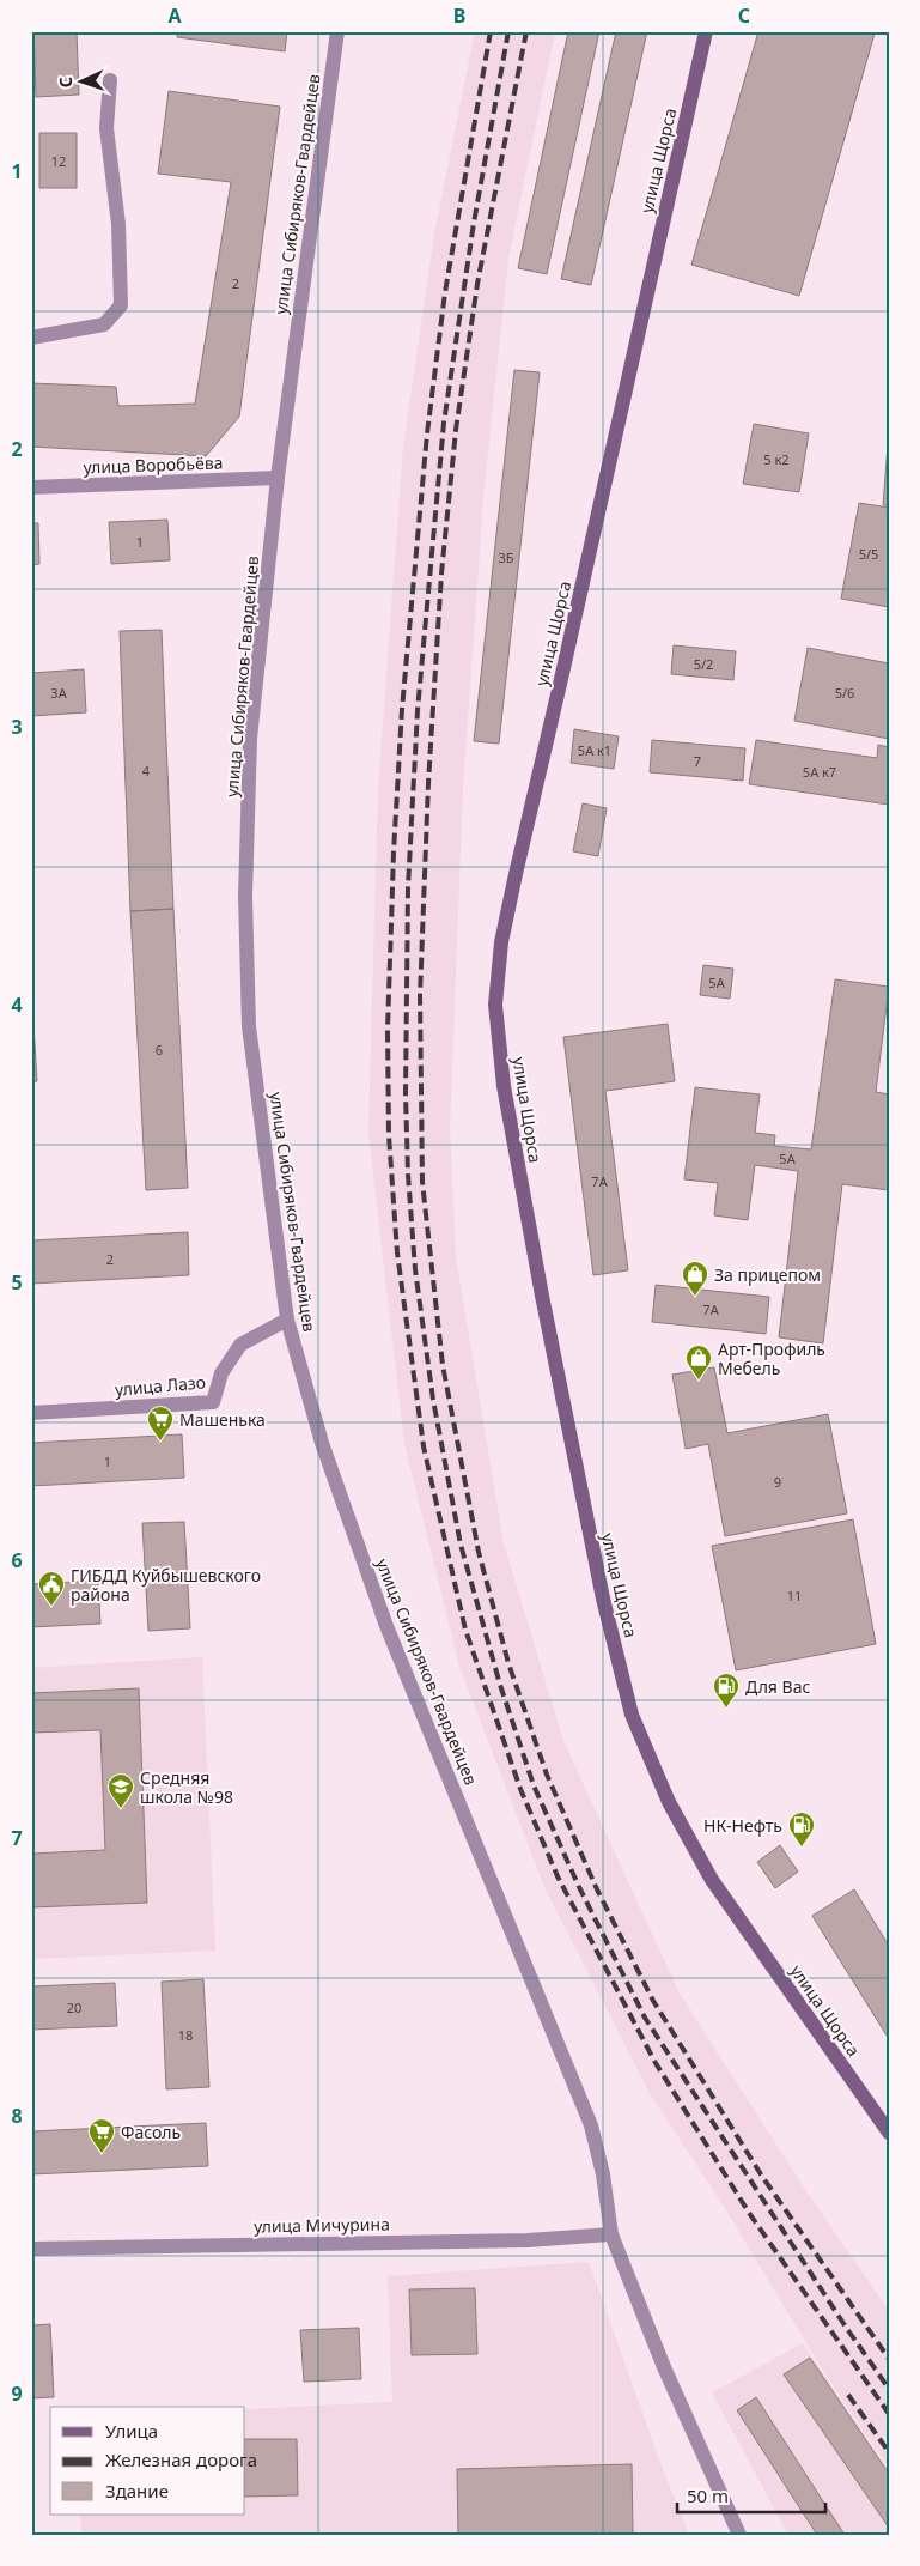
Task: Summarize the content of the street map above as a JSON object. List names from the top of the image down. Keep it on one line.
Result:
{"streets":{"main road":["улица Щорса"],"street":["улица Сибиряков-Гвардейцев","улица Воробьёва","улица Лазо","улица Мичурина"]},"crossings":[["улица Сибиряков-Гвардейцев","улица Воробьёва"],["улица Сибиряков-Гвардейцев","улица Лазо"],["улица Сибиряков-Гвардейцев","улица Мичурина"]],"places":{"shop":["За прицепом","Арт-Профиль Мебель"],"supermarket":["Машенька","Фасоль"],"public building":["ГИБДД Куйбышевского района"],"fuel station":["Для Вас","НК-Нефть"],"school or university":["Средняя школа №98"]},"house_numbers":["12","2","5 к2","1","5/5","3Б","5/2","3А","5/6","5А к1","7","4","5А к7","5А","6","5А","7А","2","7А","1","9","11","20","18"],"legend":["Улица","Железная дорога","Здание"],"scale_bar":"50 m","north":"left","grid":{"columns":["A","B","C"],"rows":["1","2","3","4","5","6","7","8","9"]}}
